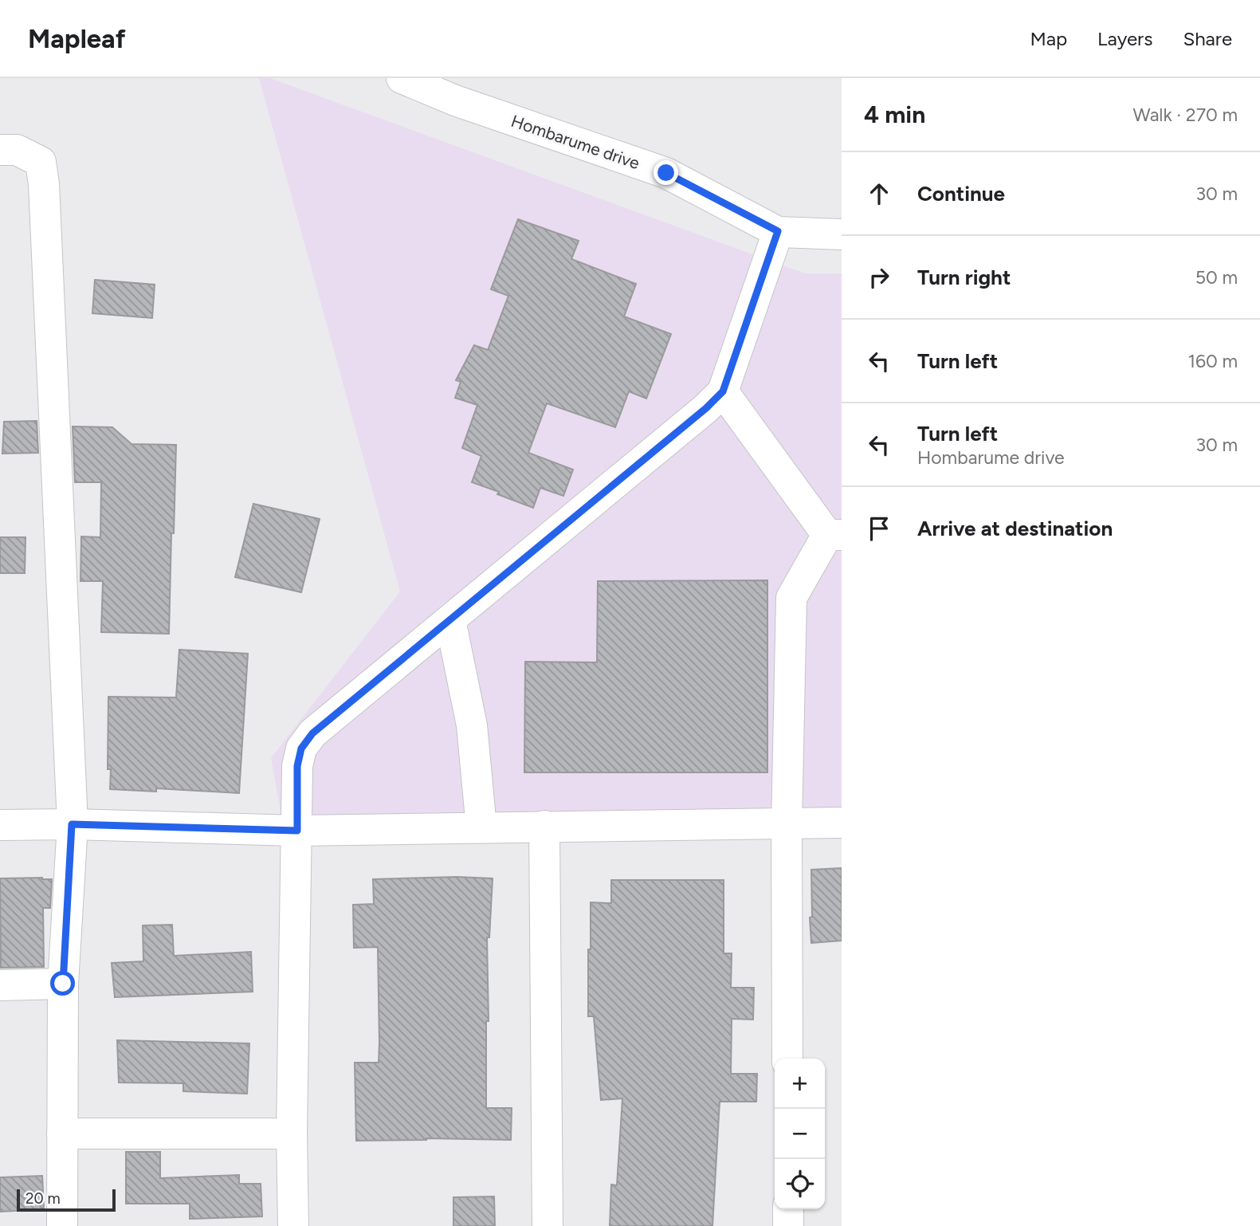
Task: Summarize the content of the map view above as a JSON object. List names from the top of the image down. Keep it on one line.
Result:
{"streets":{"street":["Hombarume drive"]},"scale_bar":"20 m","page":{"header":"Mapleaf","nav":["Map","Layers","Share"],"heading":["4 min","Walk · 270 m"],"list":[["Continue","30 m"],["Turn right","50 m"],["Turn left","160 m"],["Turn left","Hombarume drive","30 m"],"Arrive at destination"],"map_buttons":["+","−"],"scale":"20 m"}}
